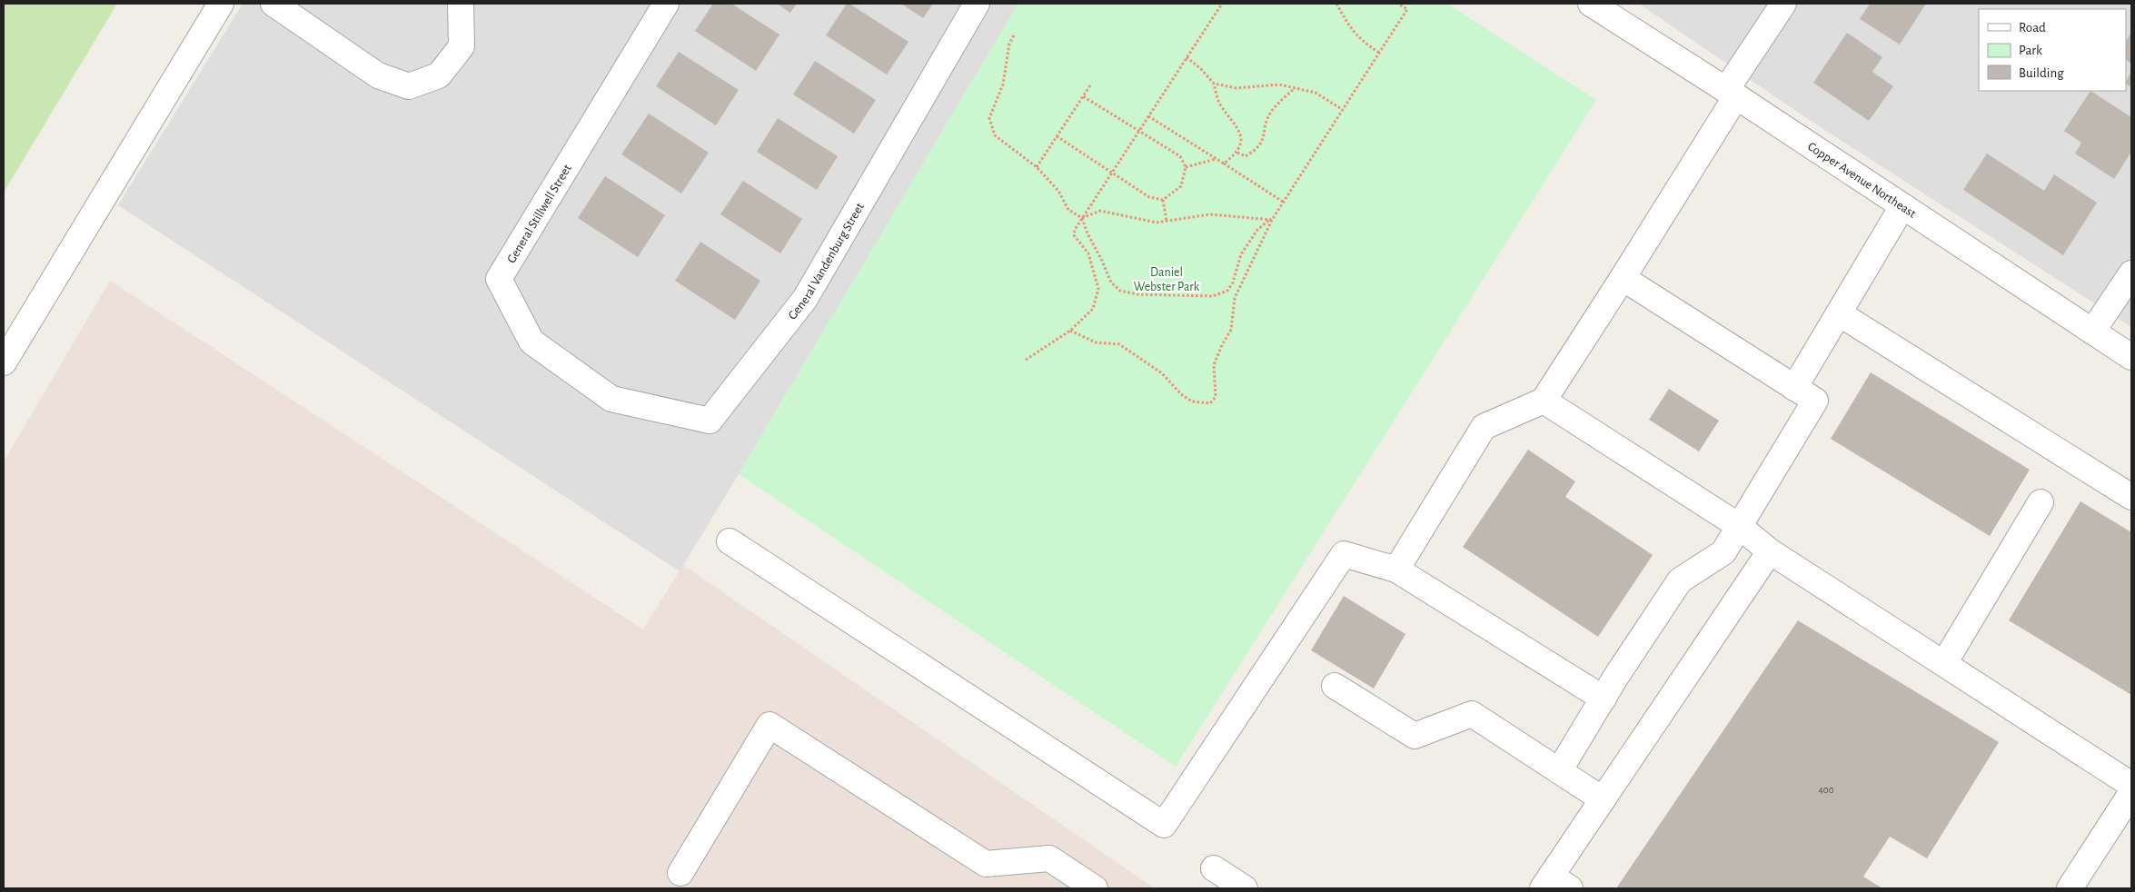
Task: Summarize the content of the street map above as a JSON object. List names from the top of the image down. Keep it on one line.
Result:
{"streets":{"street":["Copper Avenue Northeast","General Stillwell Street","General Vandenburg Street"]},"crossings":[["General Stillwell Street","General Vandenburg Street"]],"parks":["Daniel Webster Park"],"house_numbers":["400"],"legend":["Road","Park","Building"]}
